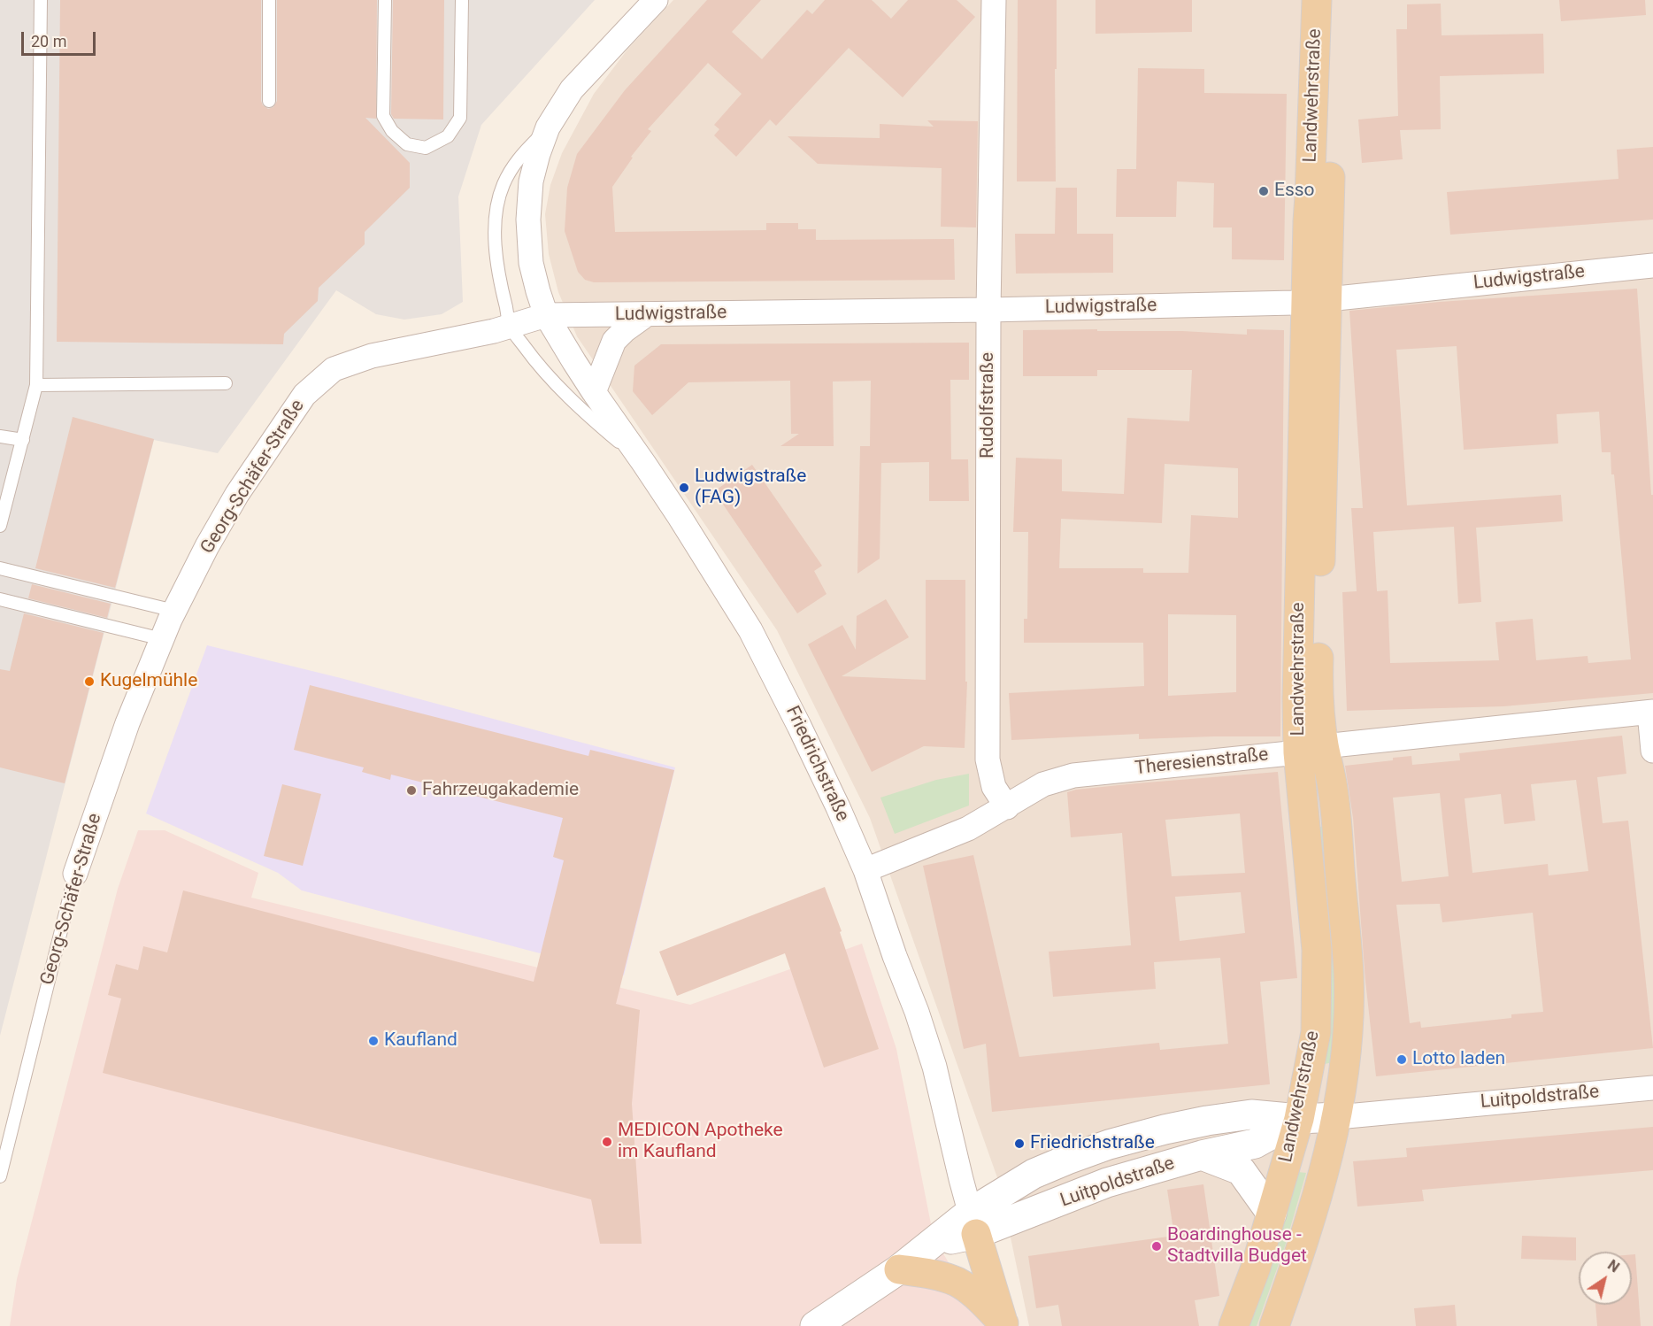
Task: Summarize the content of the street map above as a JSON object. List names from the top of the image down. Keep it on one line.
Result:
{"streets":{"main road":["Landwehrstraße"],"street":["Ludwigstraße","Rudolfstraße","Georg-Schäfer-Straße","Theresienstraße","Friedrichstraße","Luitpoldstraße"]},"crossings":[["Landwehrstraße","Ludwigstraße"],["Landwehrstraße","Theresienstraße"],["Landwehrstraße","Luitpoldstraße"],["Ludwigstraße","Rudolfstraße"],["Ludwigstraße","Georg-Schäfer-Straße"],["Ludwigstraße","Friedrichstraße"],["Rudolfstraße","Theresienstraße"],["Georg-Schäfer-Straße","Friedrichstraße"],["Theresienstraße","Friedrichstraße"],["Friedrichstraße","Luitpoldstraße"]],"places":["Esso","Ludwigstraße (FAG)","Kugelmühle","Fahrzeugakademie","Kaufland","Lotto laden","MEDICON Apotheke im Kaufland","Friedrichstraße","Boardinghouse - Stadtvilla Budget"],"scale_bar":"20 m","north":"top right"}
